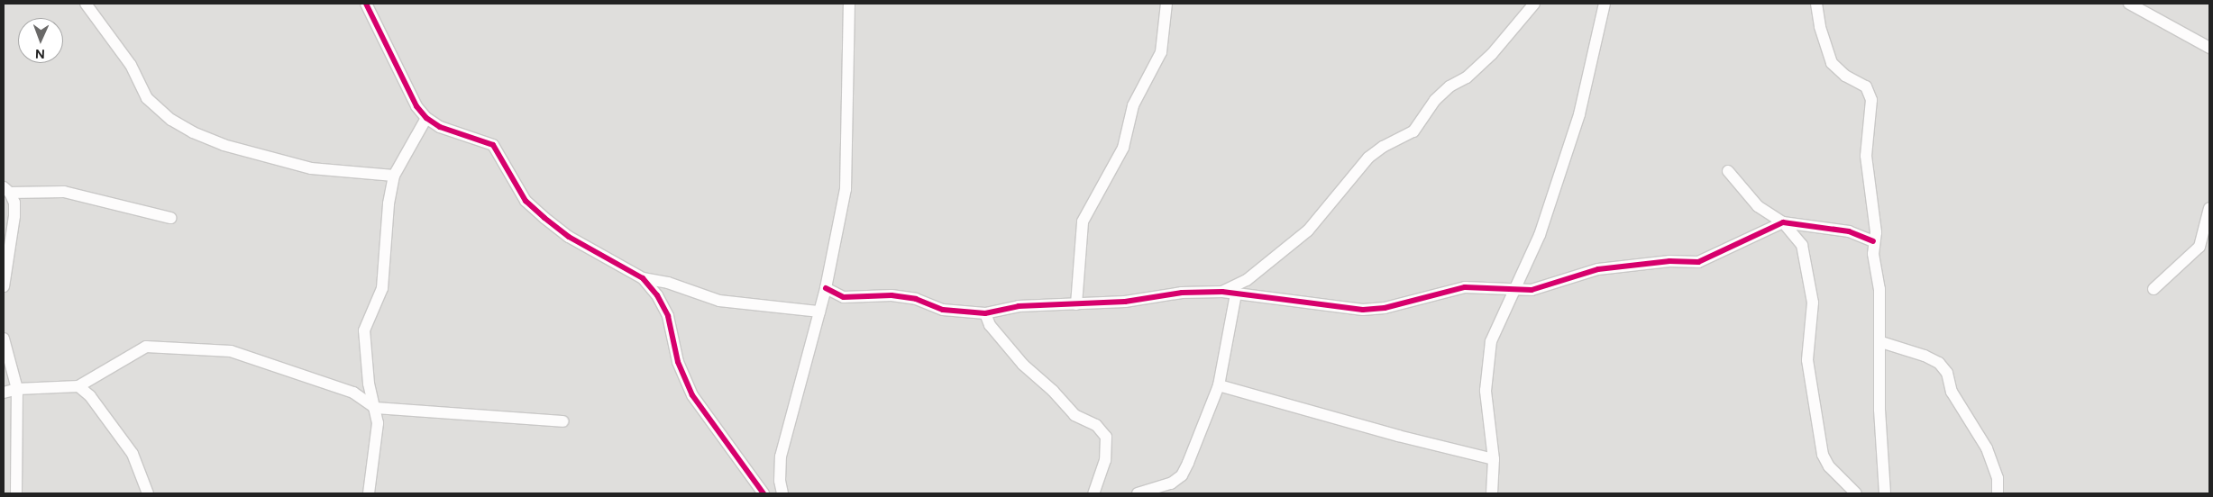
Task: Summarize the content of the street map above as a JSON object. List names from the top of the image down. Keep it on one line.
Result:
{"north":"bottom"}
